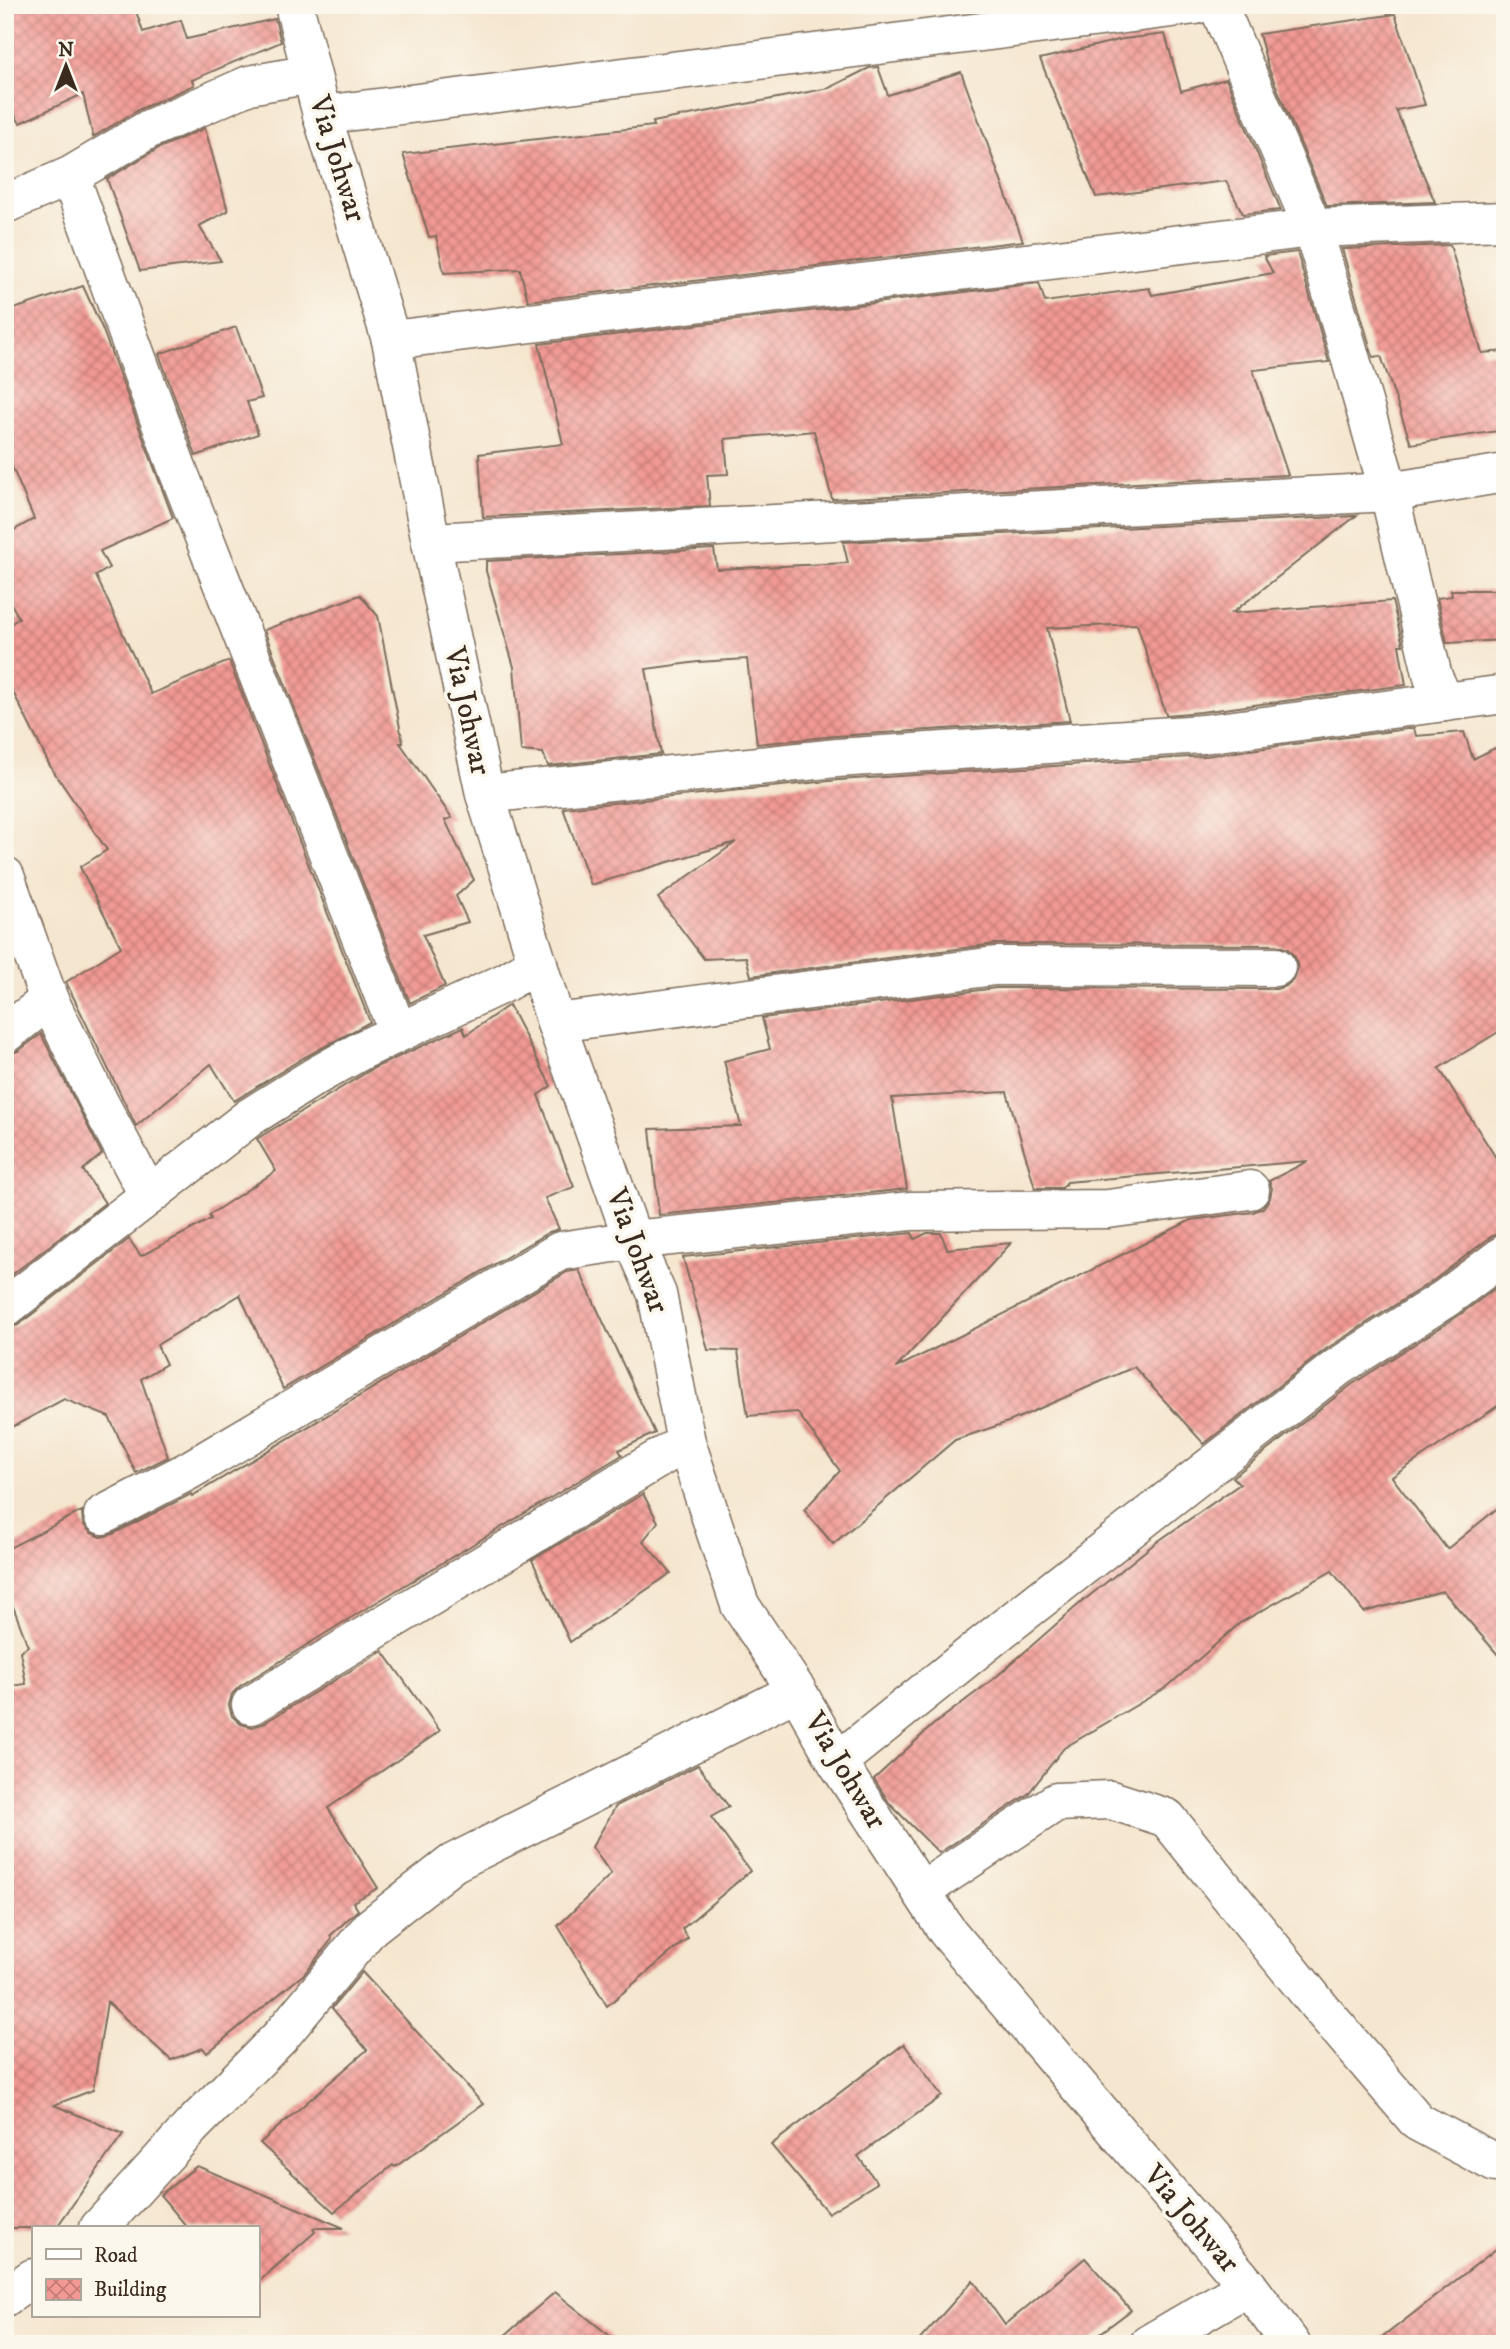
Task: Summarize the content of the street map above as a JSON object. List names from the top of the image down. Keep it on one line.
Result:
{"streets":{"street":["Via Johwar"]},"legend":["Road","Building"],"north":"top"}
